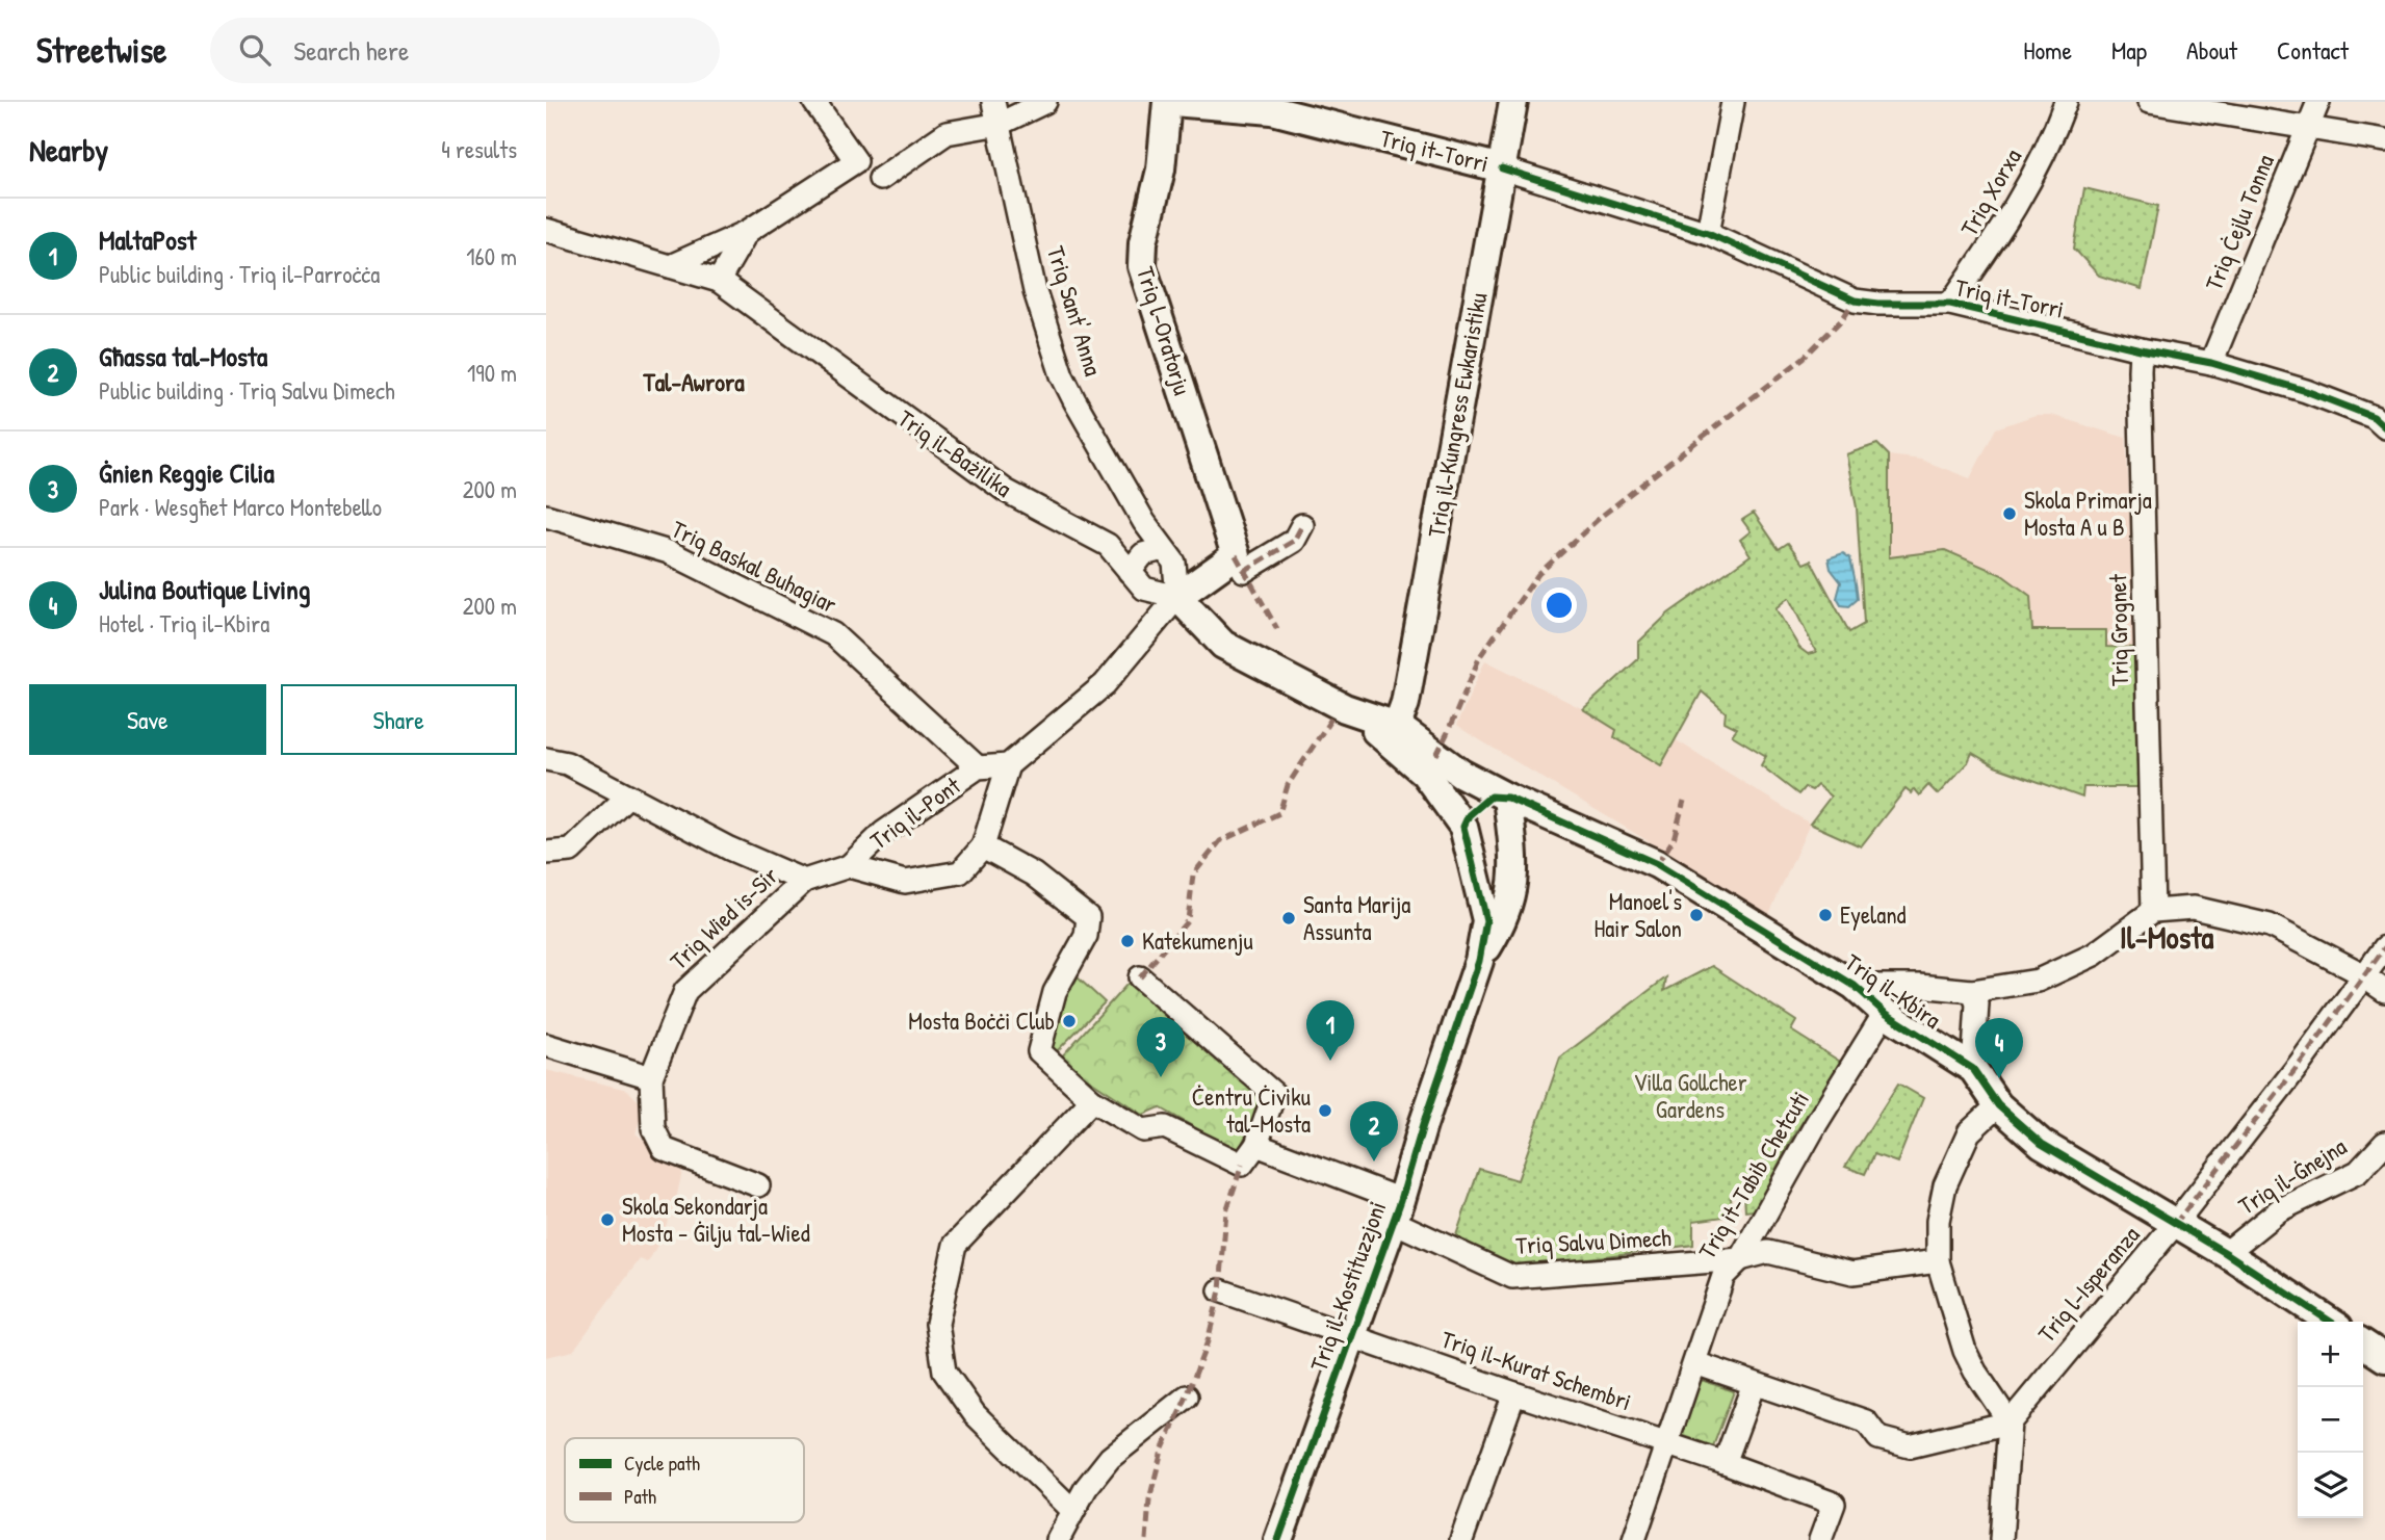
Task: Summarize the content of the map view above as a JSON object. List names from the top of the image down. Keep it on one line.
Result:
{"streets":{"main road":["Triq it-Torri","Triq l-Oratorju","Triq il-Kungress Ewkaristiku","Triq il-Kbira","Triq il-Kostituzzjoni"],"street":["Triq Xorxa","Triq Ċejlu Tonna","Triq Sant' Anna","Triq il-Bażilika","Triq Baskal Buhagiar","Triq Grognet","Triq il-Pont","Triq Wied is-Sir","Triq it-Tabib Chetcuti","Triq il-Ġnejna","Triq Salvu Dimech","Triq l-Isperanza","Triq il-Kurat Schembri"]},"crossings":[["Triq it-Torri","Triq Xorxa"],["Triq it-Torri","Triq Ċejlu Tonna"],["Triq it-Torri","Triq il-Kungress Ewkaristiku"],["Triq it-Torri","Triq Grognet"],["Triq Sant' Anna","Triq il-Bażilika"],["Triq il-Kungress Ewkaristiku","Triq il-Kbira"],["Triq Baskal Buhagiar","Triq il-Pont"],["Triq il-Pont","Triq Wied is-Sir"],["Triq il-Kbira","Triq it-Tabib Chetcuti"],["Triq il-Kbira","Triq il-Ġnejna"],["Triq il-Kbira","Triq l-Isperanza"],["Triq it-Tabib Chetcuti","Triq Salvu Dimech"],["Triq it-Tabib Chetcuti","Triq il-Kurat Schembri"],["Triq Salvu Dimech","Triq il-Kostituzzjoni"],["Triq il-Kostituzzjoni","Triq il-Kurat Schembri"]],"districts":["Tal-Awrora","Il-Mosta"],"parks":["Villa Gollcher Gardens"],"places":["Skola Primarja Mosta A u B","Manoel's Hair Salon","Eyeland","Santa Marija Assunta","Katekumenju","Mosta Boċċi Club","Ċentru Ċiviku tal-Mosta","Skola Sekondarja Mosta - Ġilju tal-Wied"],"legend":["Cycle path","Path"],"page":{"header":"Streetwise","search":"Search here","nav":["Home","Map","About","Contact"],"heading":["Nearby","4 results"],"list":[{"mark":"1","name":"MaltaPost","note":"Public building · Triq il-Parroċċa","value":"160 m"},{"mark":"2","name":"Għassa tal-Mosta","note":"Public building · Triq Salvu Dimech","value":"190 m"},{"mark":"3","name":"Ġnien Reggie Cilia","note":"Park · Wesgħet Marco Montebello","value":"200 m"},{"mark":"4","name":"Julina Boutique Living","note":"Hotel · Triq il-Kbira","value":"200 m"}],"buttons":["Save","Share"],"pins":["1","3","4","2"],"map_buttons":["+","−"]}}
